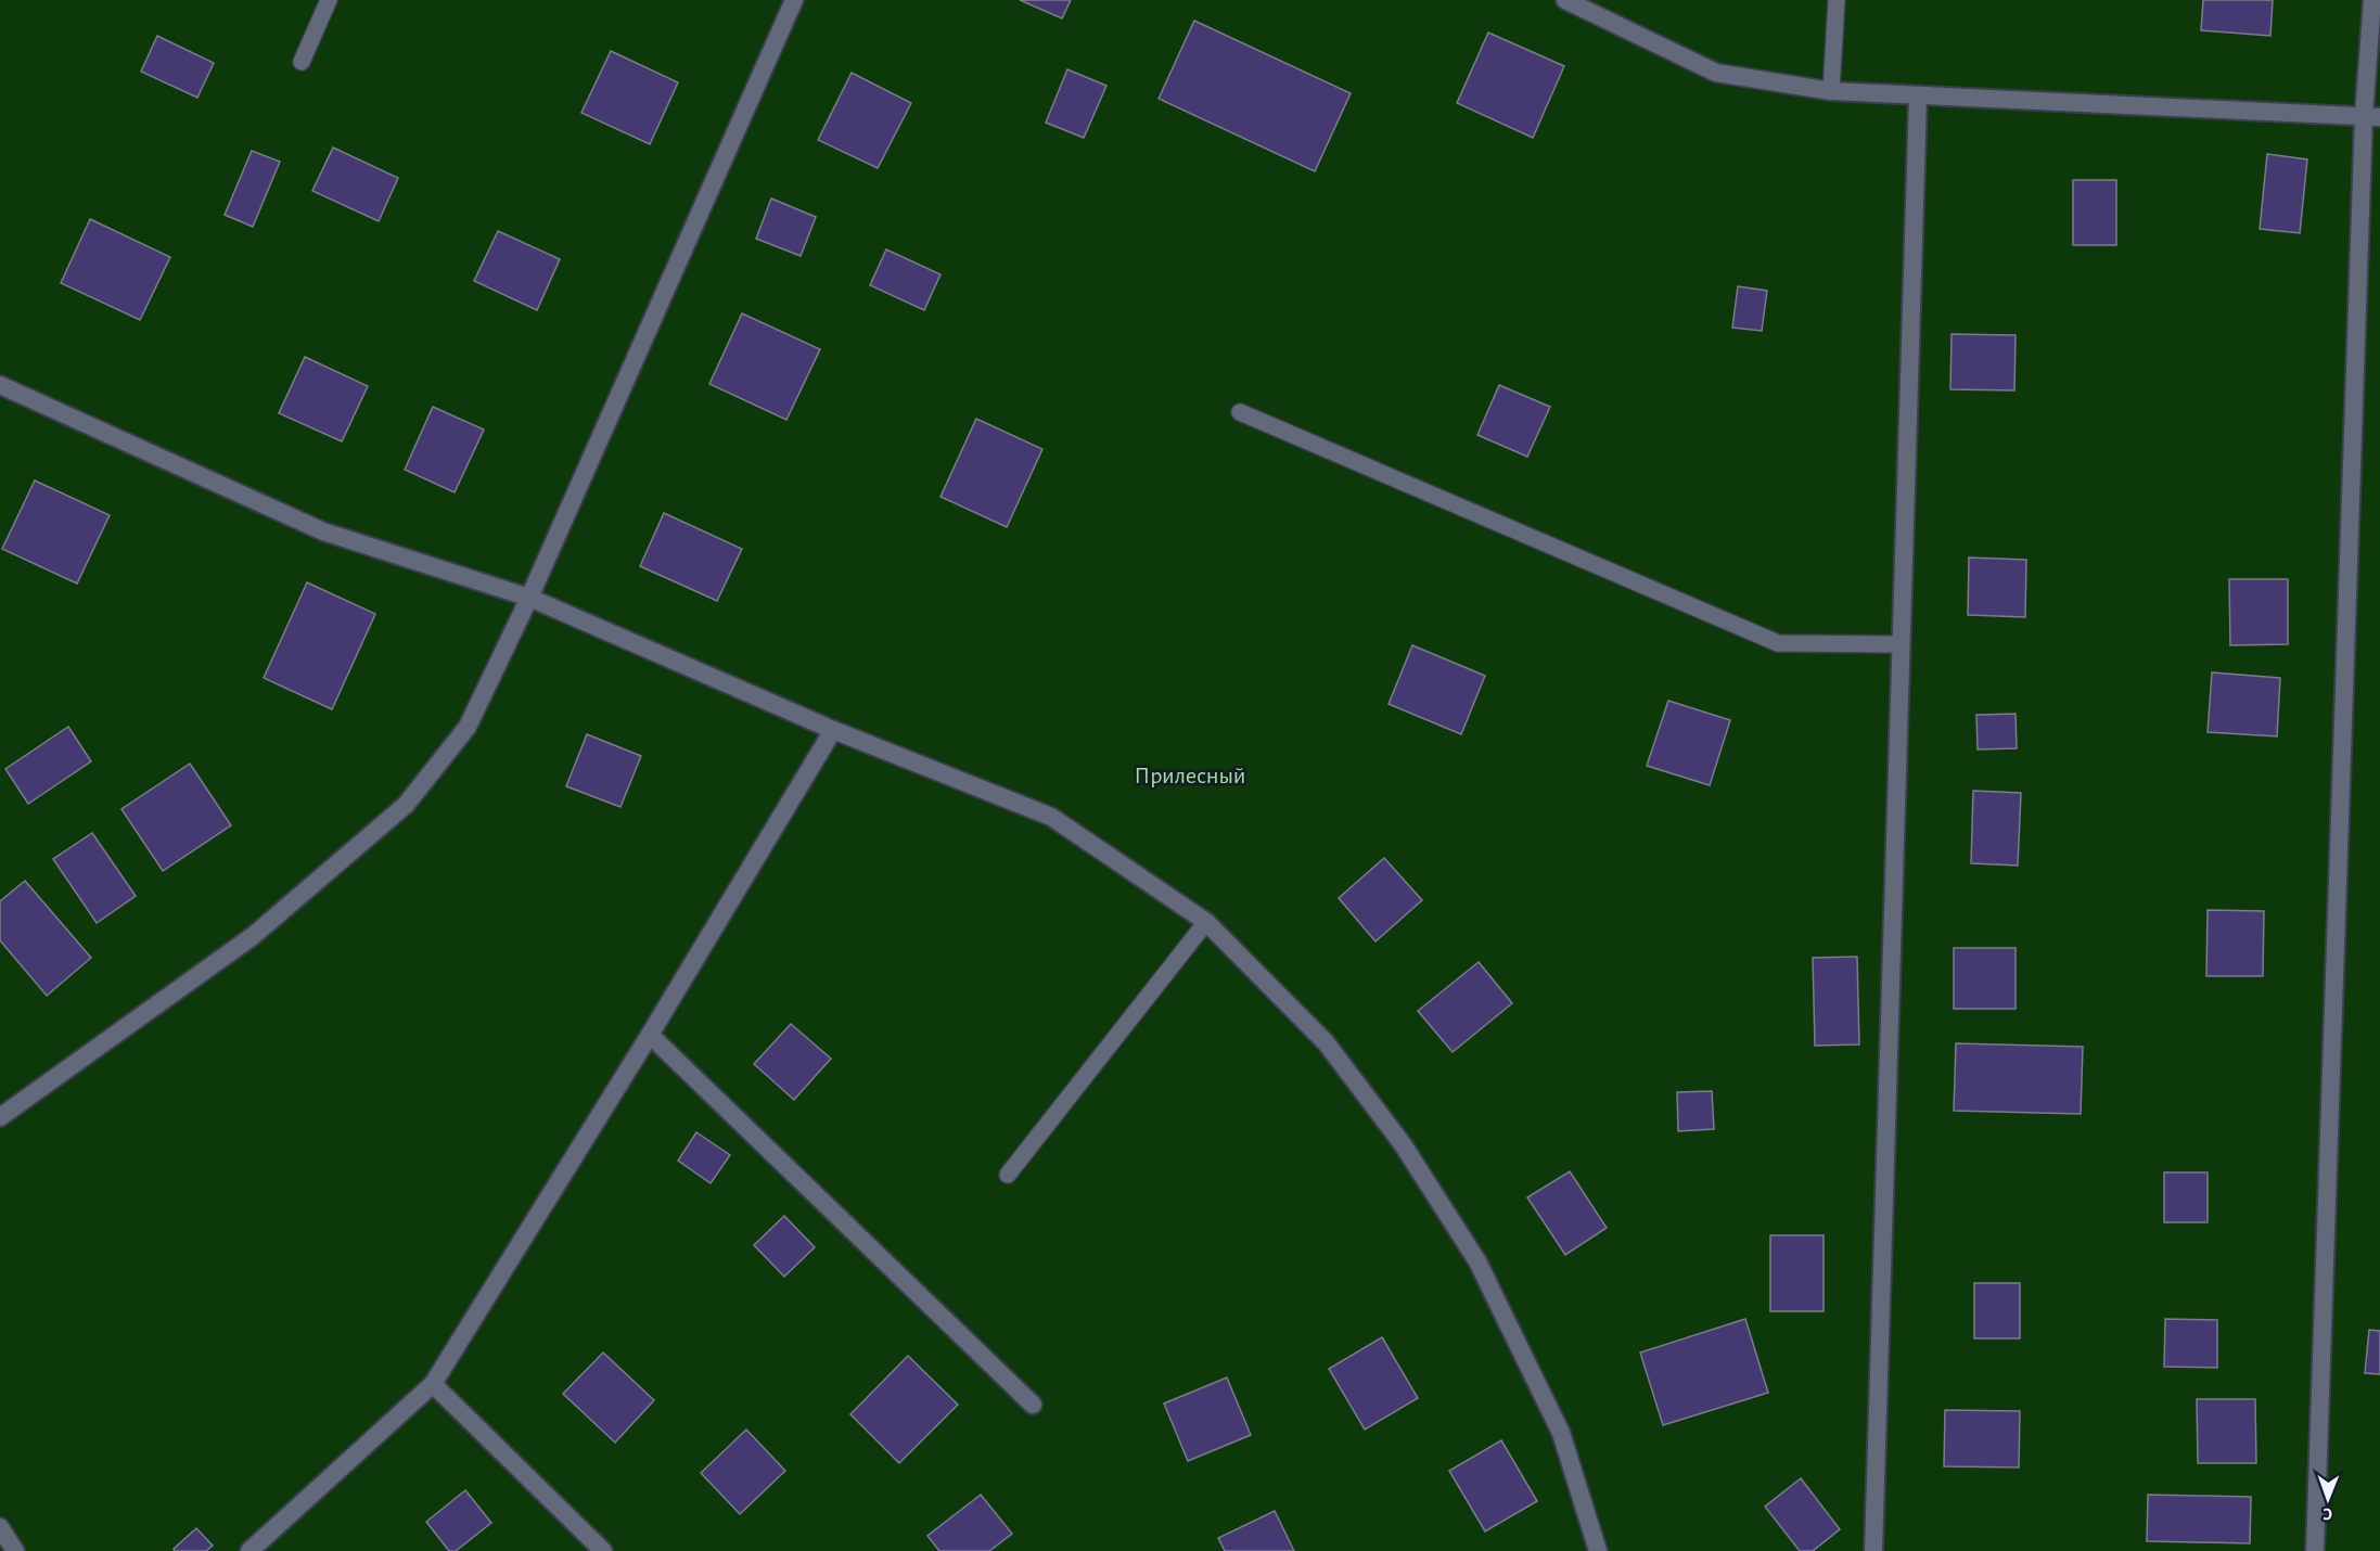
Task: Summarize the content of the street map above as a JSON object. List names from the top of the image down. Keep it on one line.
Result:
{"parks":["Прилесный"],"north":"bottom"}
